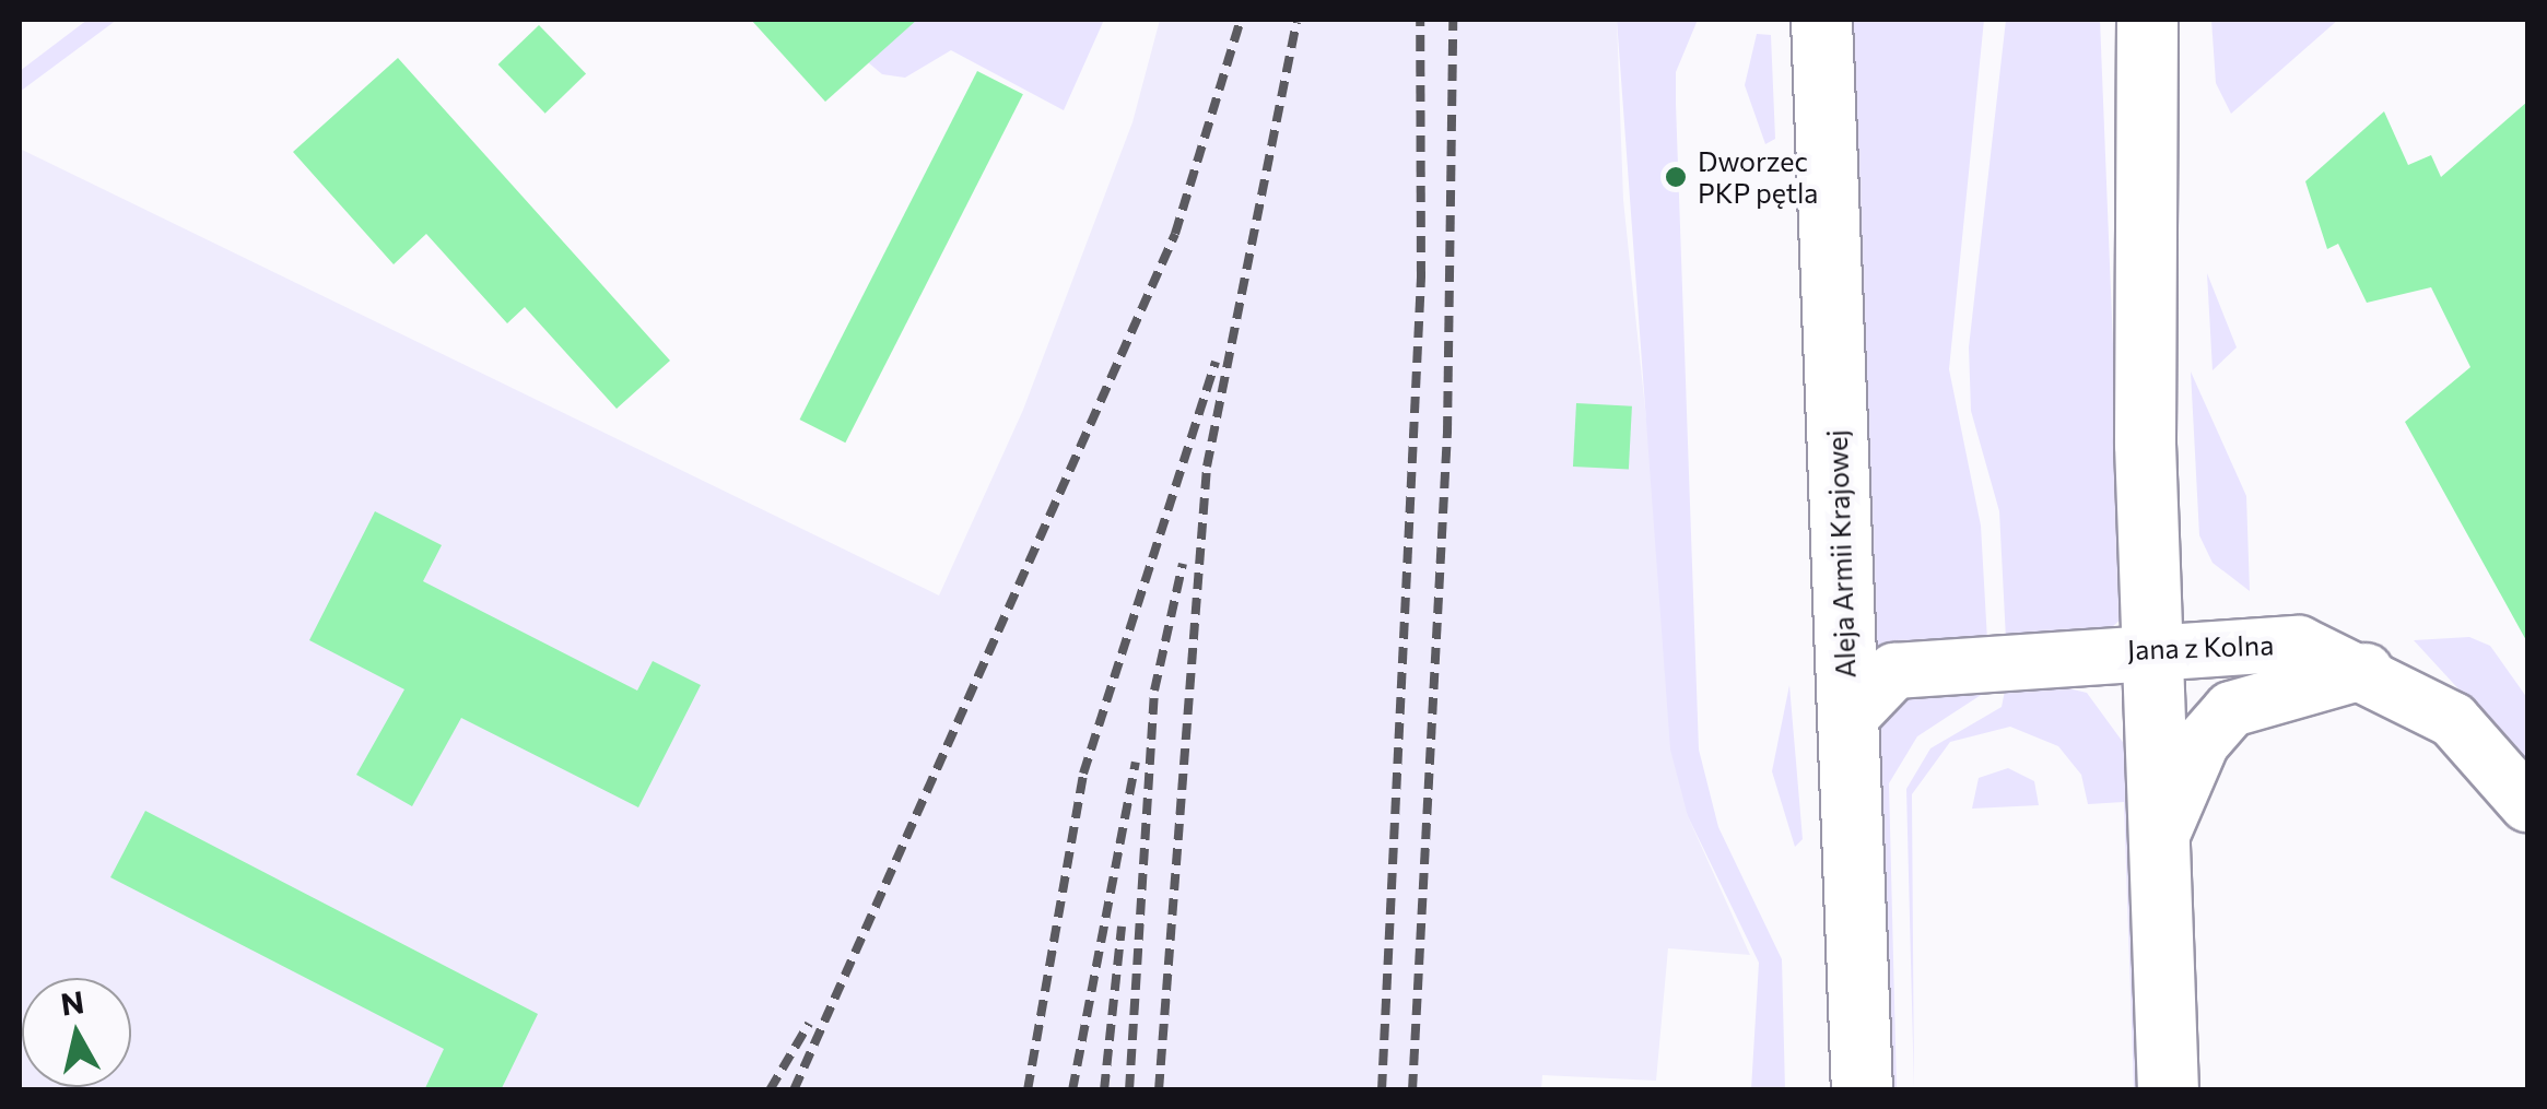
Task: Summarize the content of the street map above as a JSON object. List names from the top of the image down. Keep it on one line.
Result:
{"streets":{"street":["Aleja Armii Krajowej","Jana z Kolna"]},"crossings":[["Aleja Armii Krajowej","Jana z Kolna"]],"places":["Dworzec PKP pętla"],"north":"top"}
